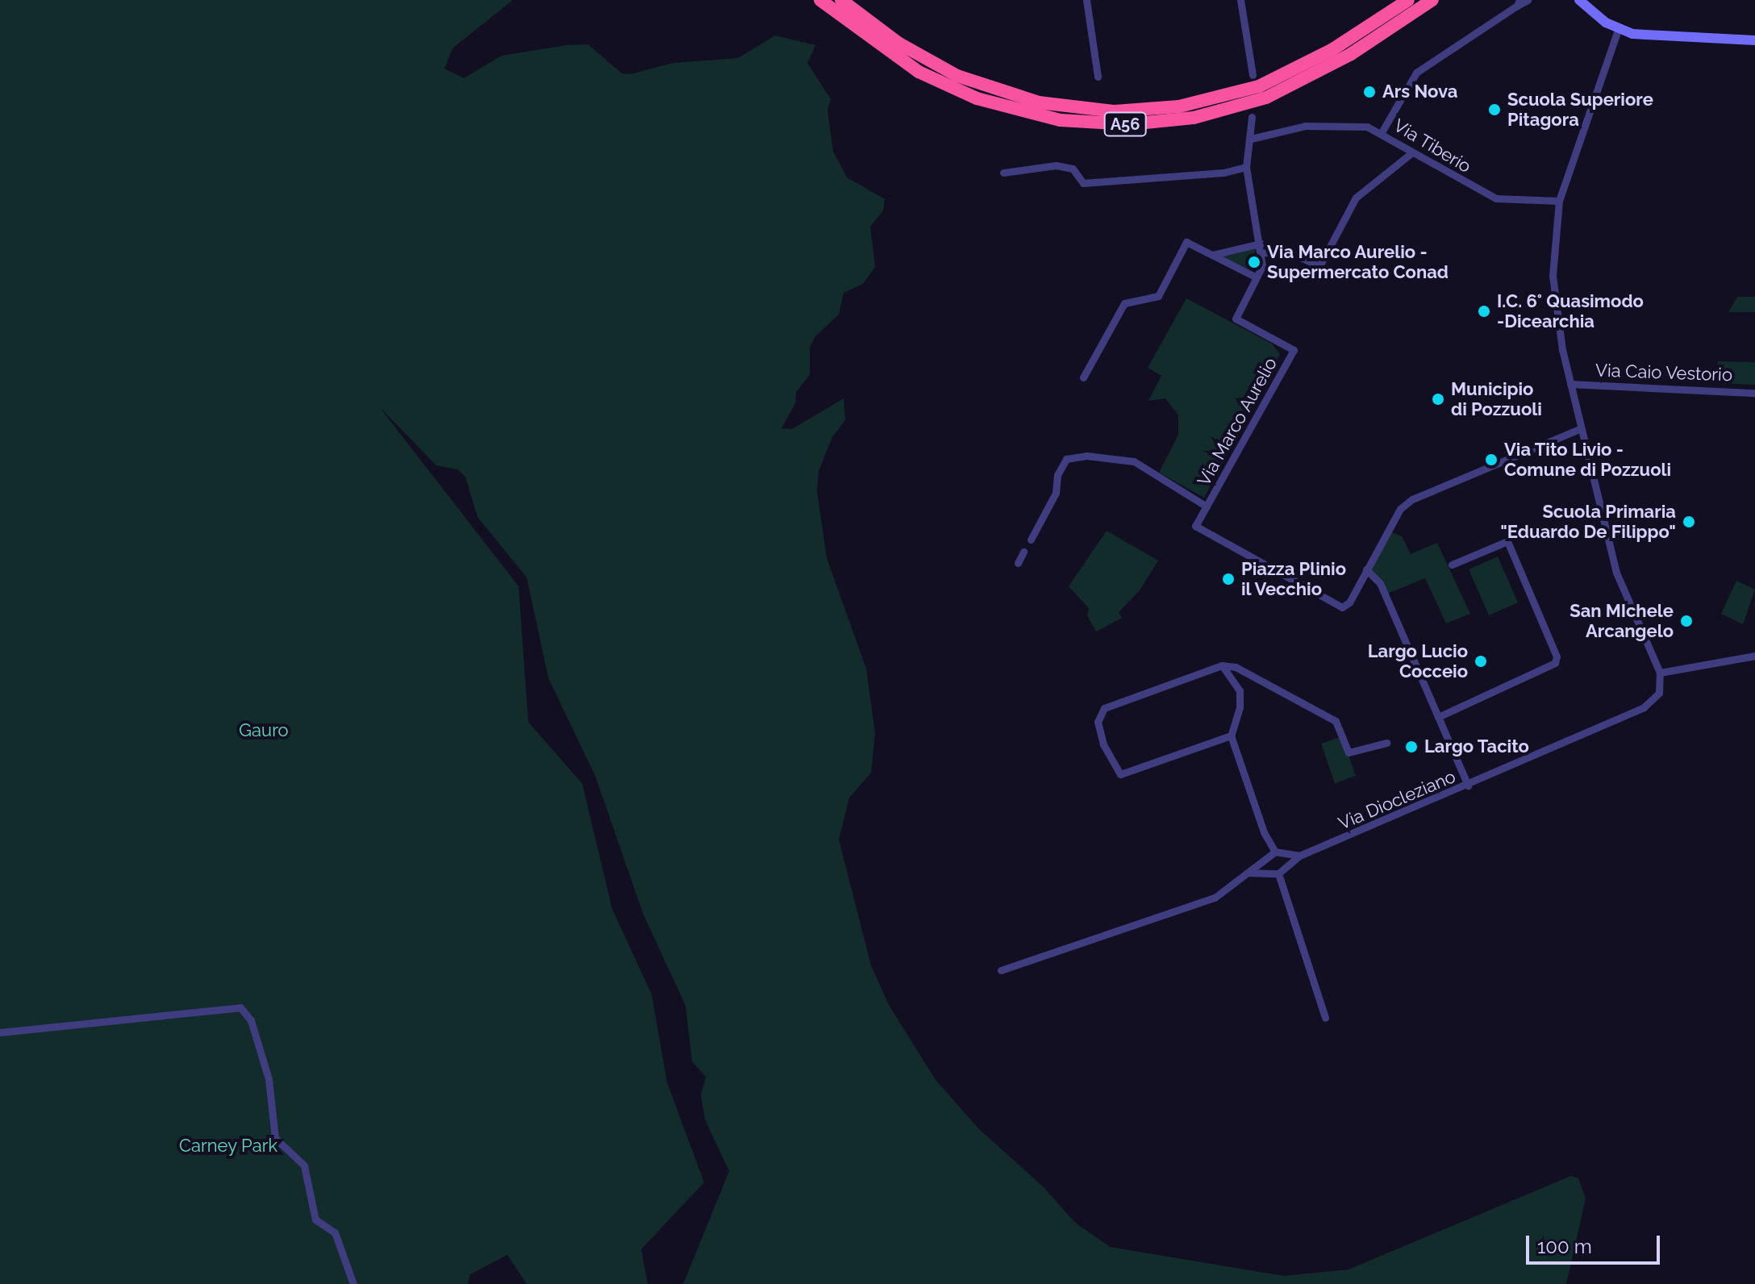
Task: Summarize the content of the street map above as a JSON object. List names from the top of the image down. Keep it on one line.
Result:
{"streets":{"highway":["A56"],"street":["Via Tiberio","Via Caio Vestorio","Via Marco Aurelio","Via Diocleziano"]},"crossings":[["Via Tiberio","Via Marco Aurelio"]],"parks":["Gauro","Carney Park"],"places":["Ars Nova","Scuola Superiore Pitagora","Via Marco Aurelio - Supermercato Conad","I.C. 6° Quasimodo -Dicearchia","Municipio di Pozzuoli","Via Tito Livio - Comune di Pozzuoli","Scuola Primaria \"Eduardo De Filippo\"","Piazza Plinio il Vecchio","San MIchele Arcangelo","Largo Lucio Cocceio","Largo Tacito"],"scale_bar":"100 m"}
